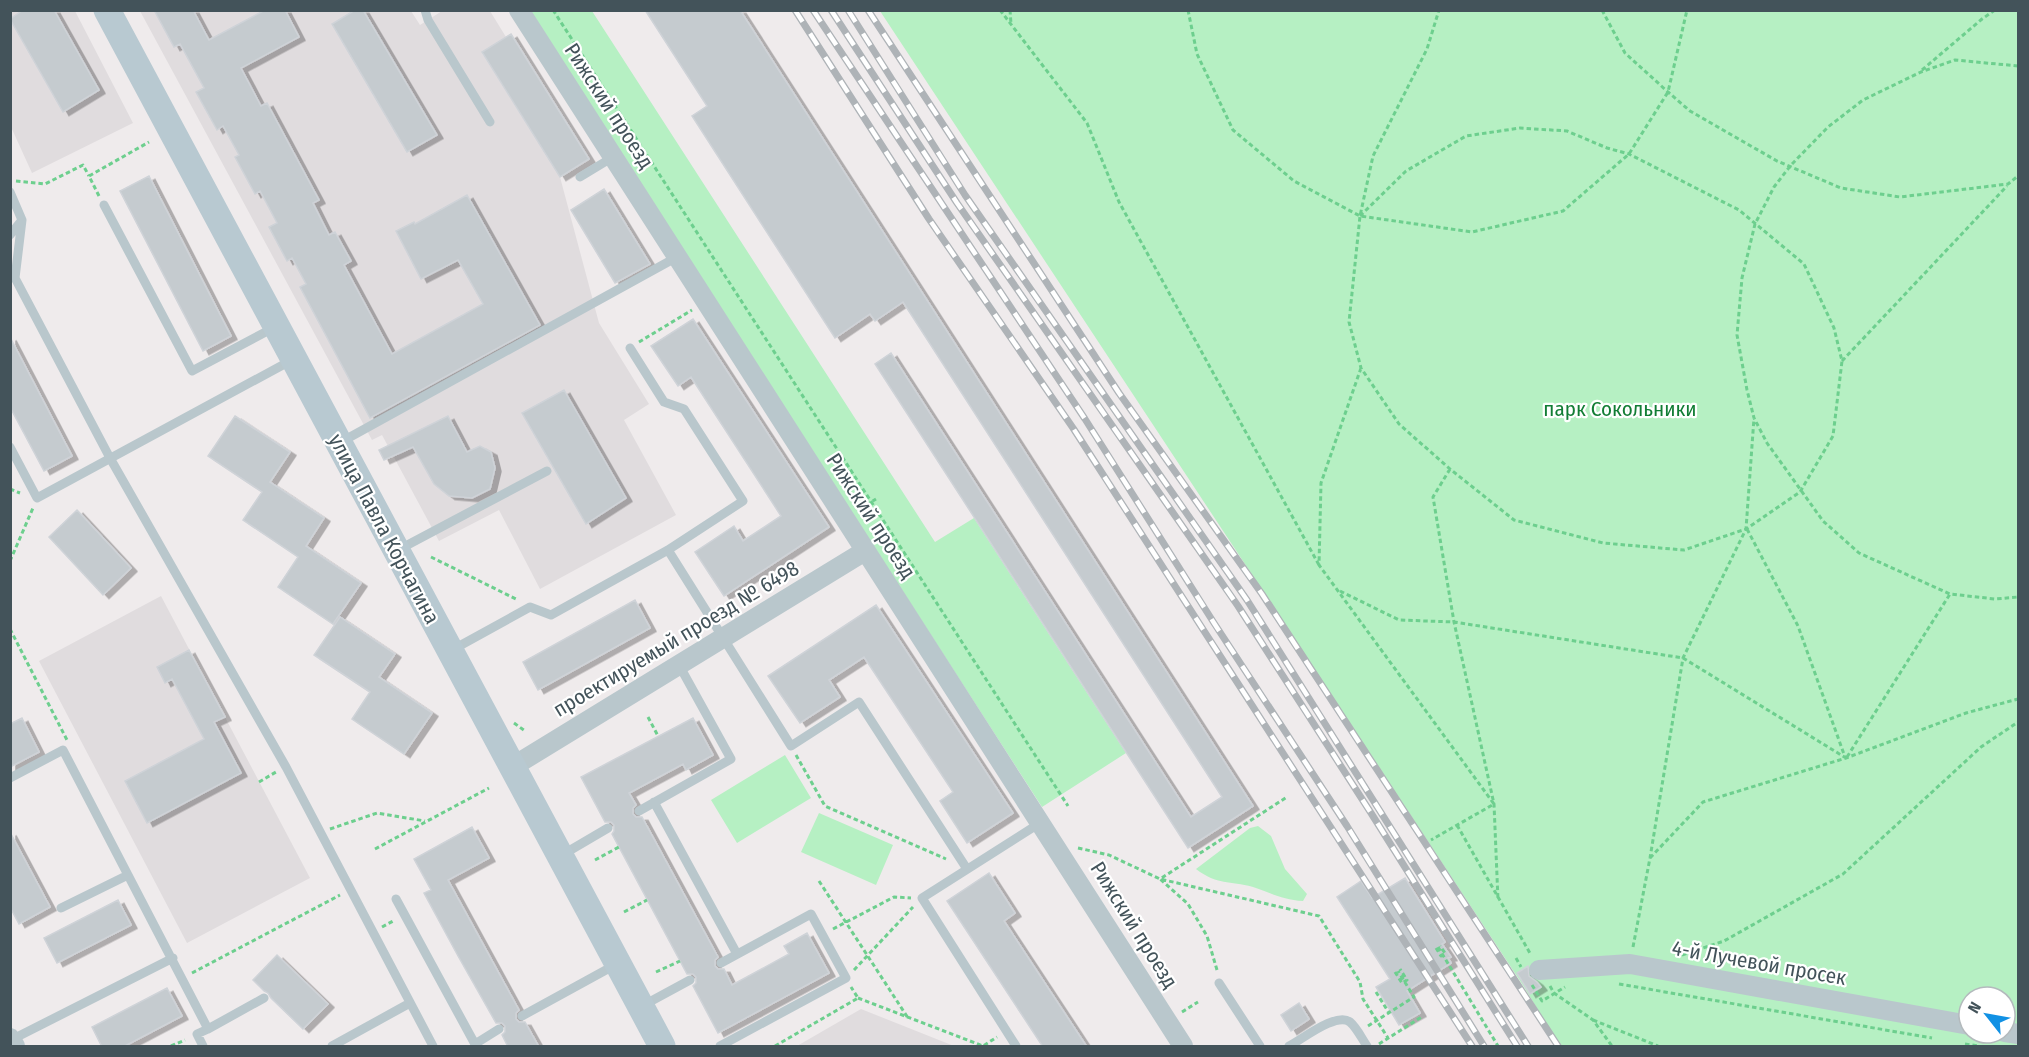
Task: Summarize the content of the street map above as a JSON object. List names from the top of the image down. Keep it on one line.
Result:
{"streets":{"street":["Рижский проезд","улица Павла Корчагина","проектируемый проезд № 6498","4-й Лучевой просек"]},"crossings":[["Рижский проезд","проектируемый проезд № 6498"],["улица Павла Корчагина","проектируемый проезд № 6498"]],"parks":["парк Сокольники"],"north":"top left"}
